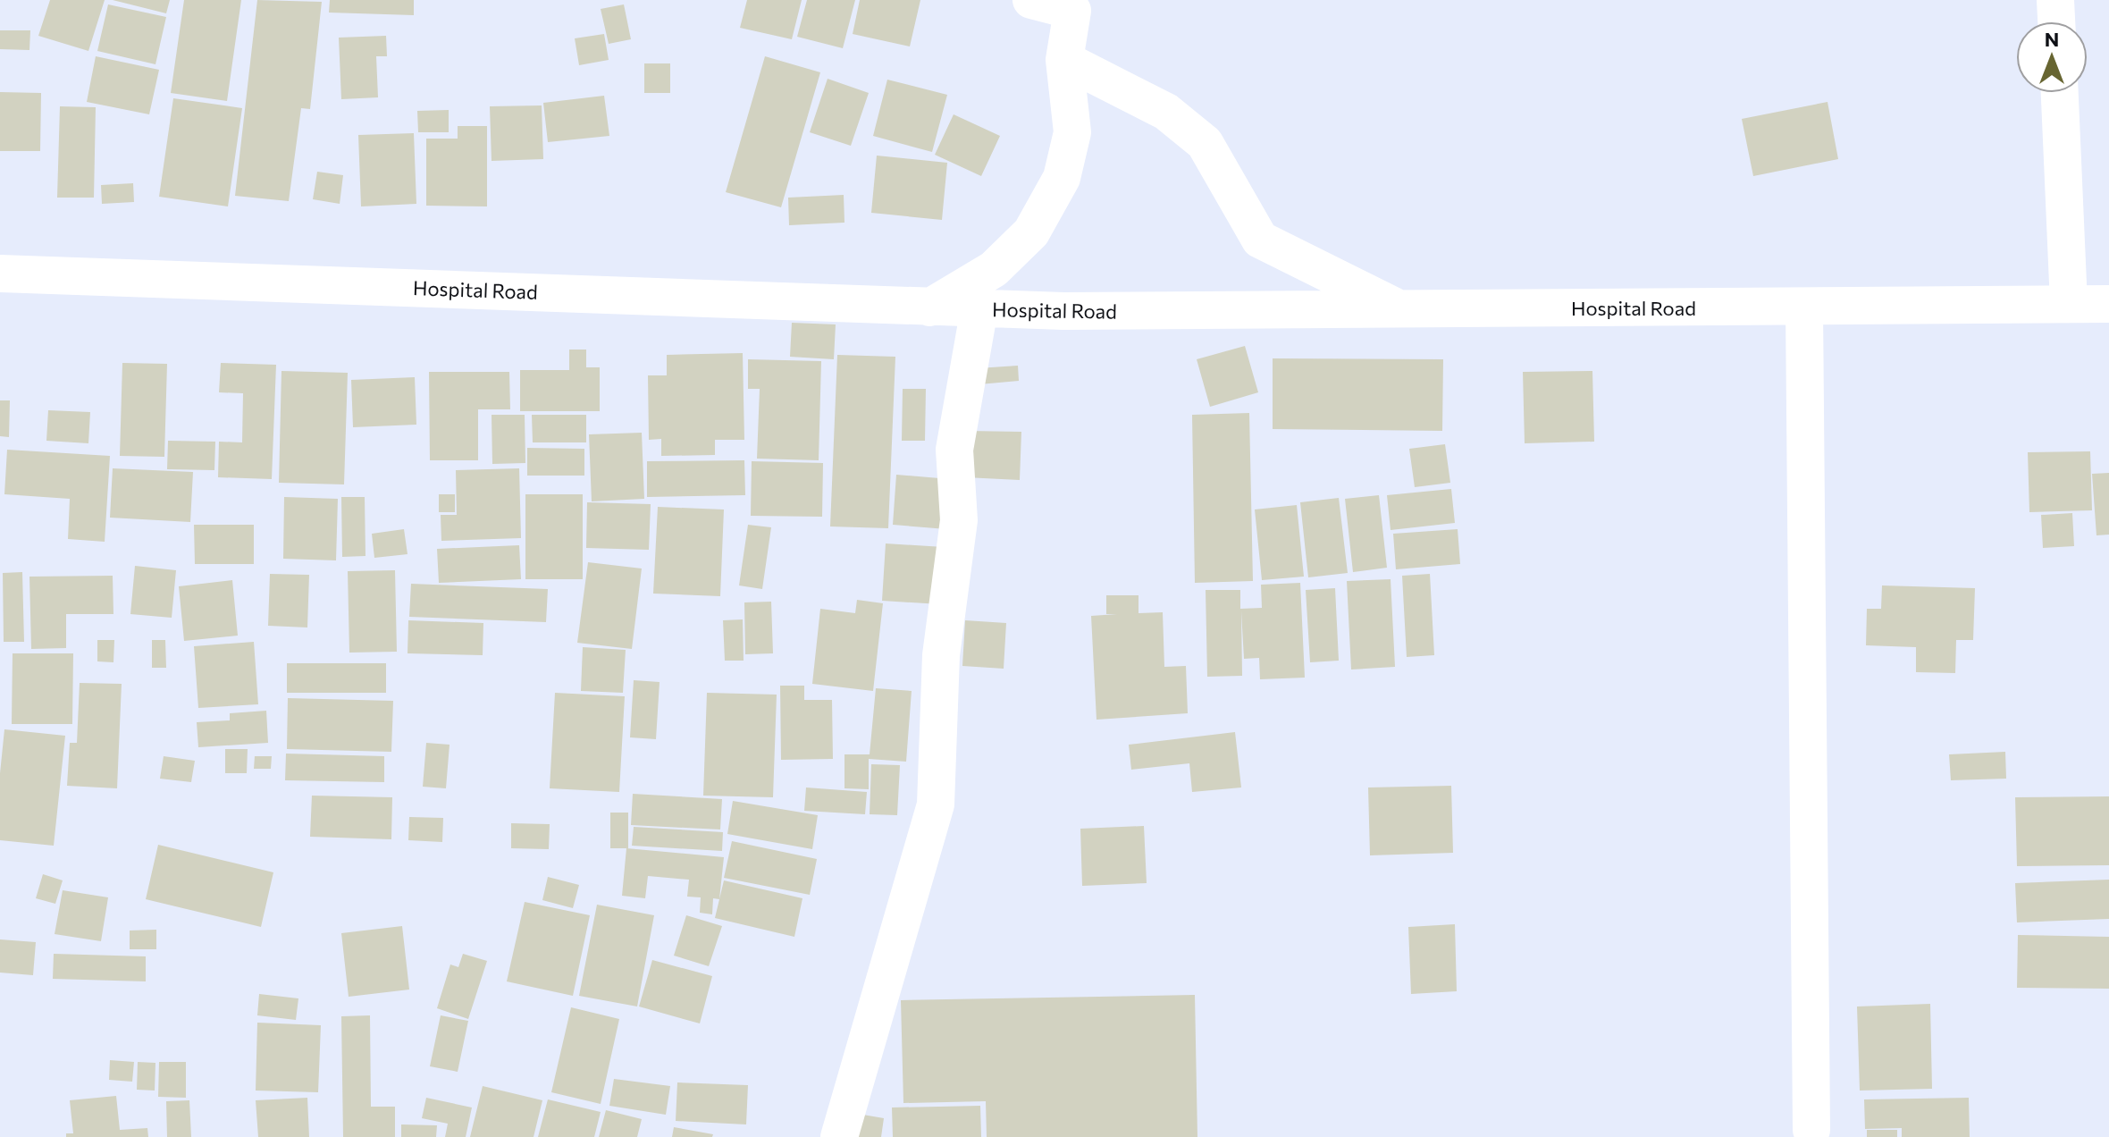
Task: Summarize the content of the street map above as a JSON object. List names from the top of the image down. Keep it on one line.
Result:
{"streets":{"street":["Hospital Road"]},"north":"top"}
